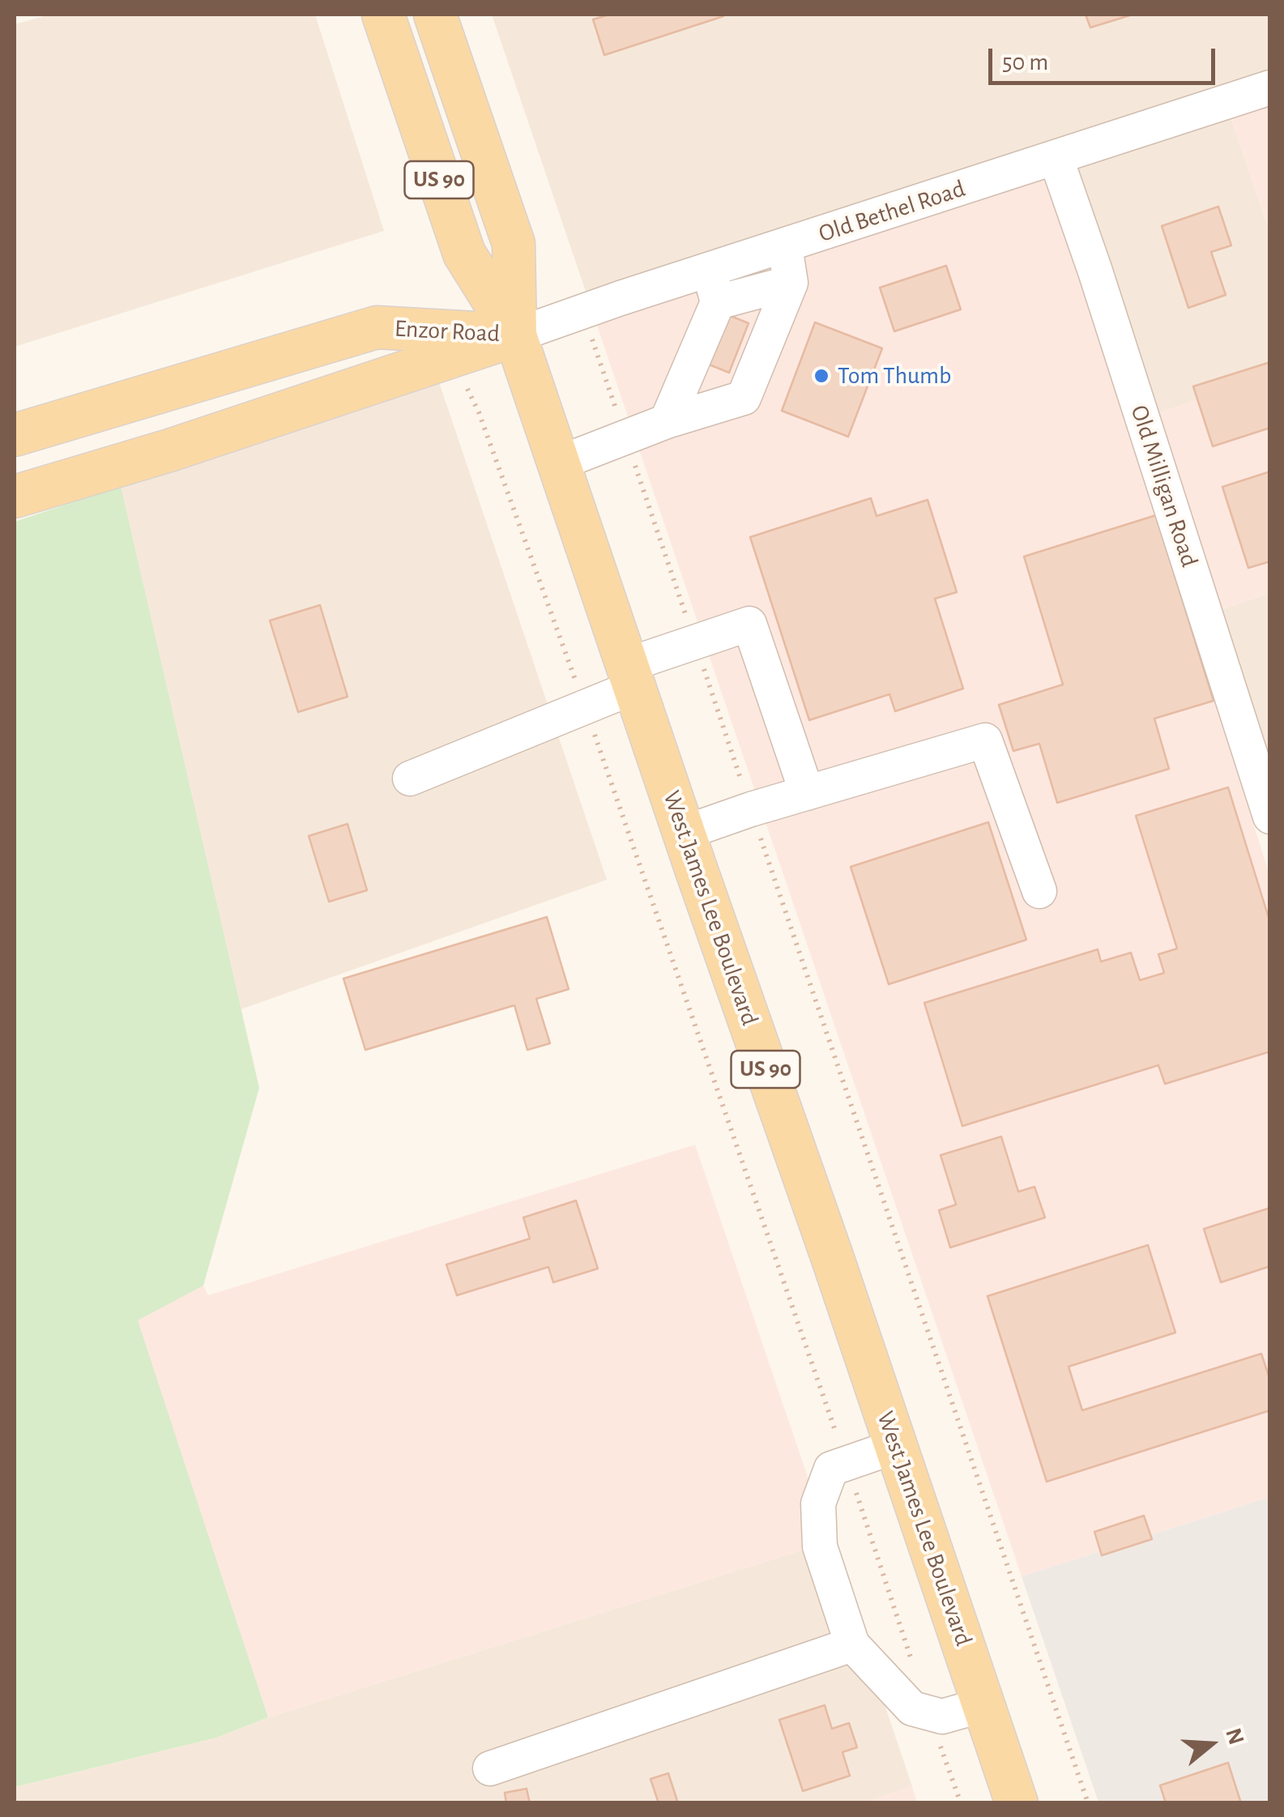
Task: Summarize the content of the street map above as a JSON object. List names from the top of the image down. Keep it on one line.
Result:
{"streets":{"main road":["US 90","Enzor Road","West James Lee Boulevard"],"street":["Old Bethel Road","Old Milligan Road"]},"crossings":[["Old Bethel Road","Enzor Road"],["Old Bethel Road","Old Milligan Road"],["Old Bethel Road","West James Lee Boulevard"],["Enzor Road","West James Lee Boulevard"]],"places":["Tom Thumb"],"scale_bar":"50 m","north":"right"}
